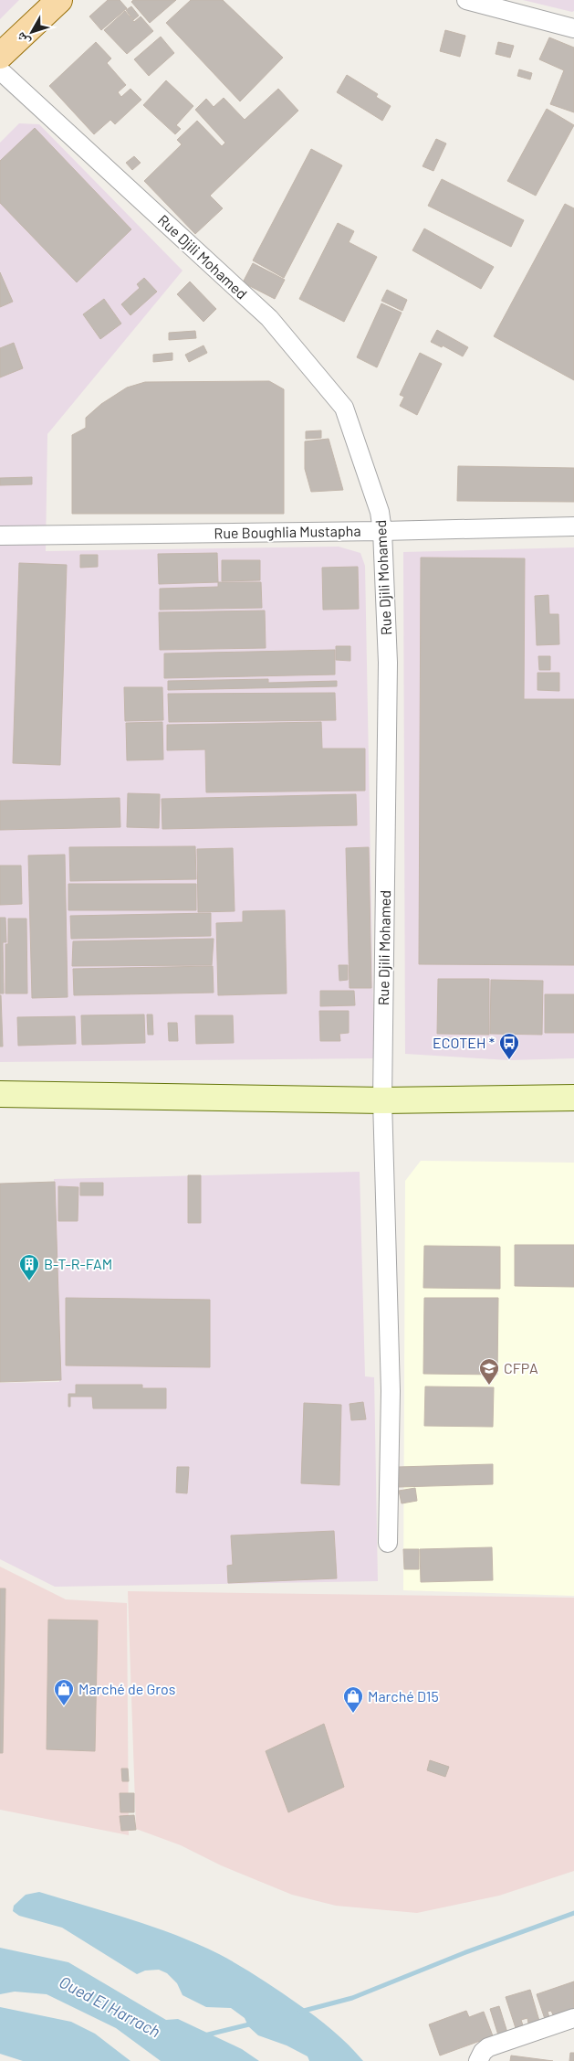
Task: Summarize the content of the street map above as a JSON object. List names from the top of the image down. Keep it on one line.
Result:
{"streets":{"street":["Rue Djili Mohamed","Rue Boughlia Mustapha"]},"crossings":[["Rue Djili Mohamed","Rue Boughlia Mustapha"]],"water":["Oued El Harrach"],"places":{"bus stop":["ECOTEH *"],"building":["B-T-R-FAM"],"school or university":["CFPA"],"shop":["Marché de Gros","Marché D15"]},"north":"bottom left"}
